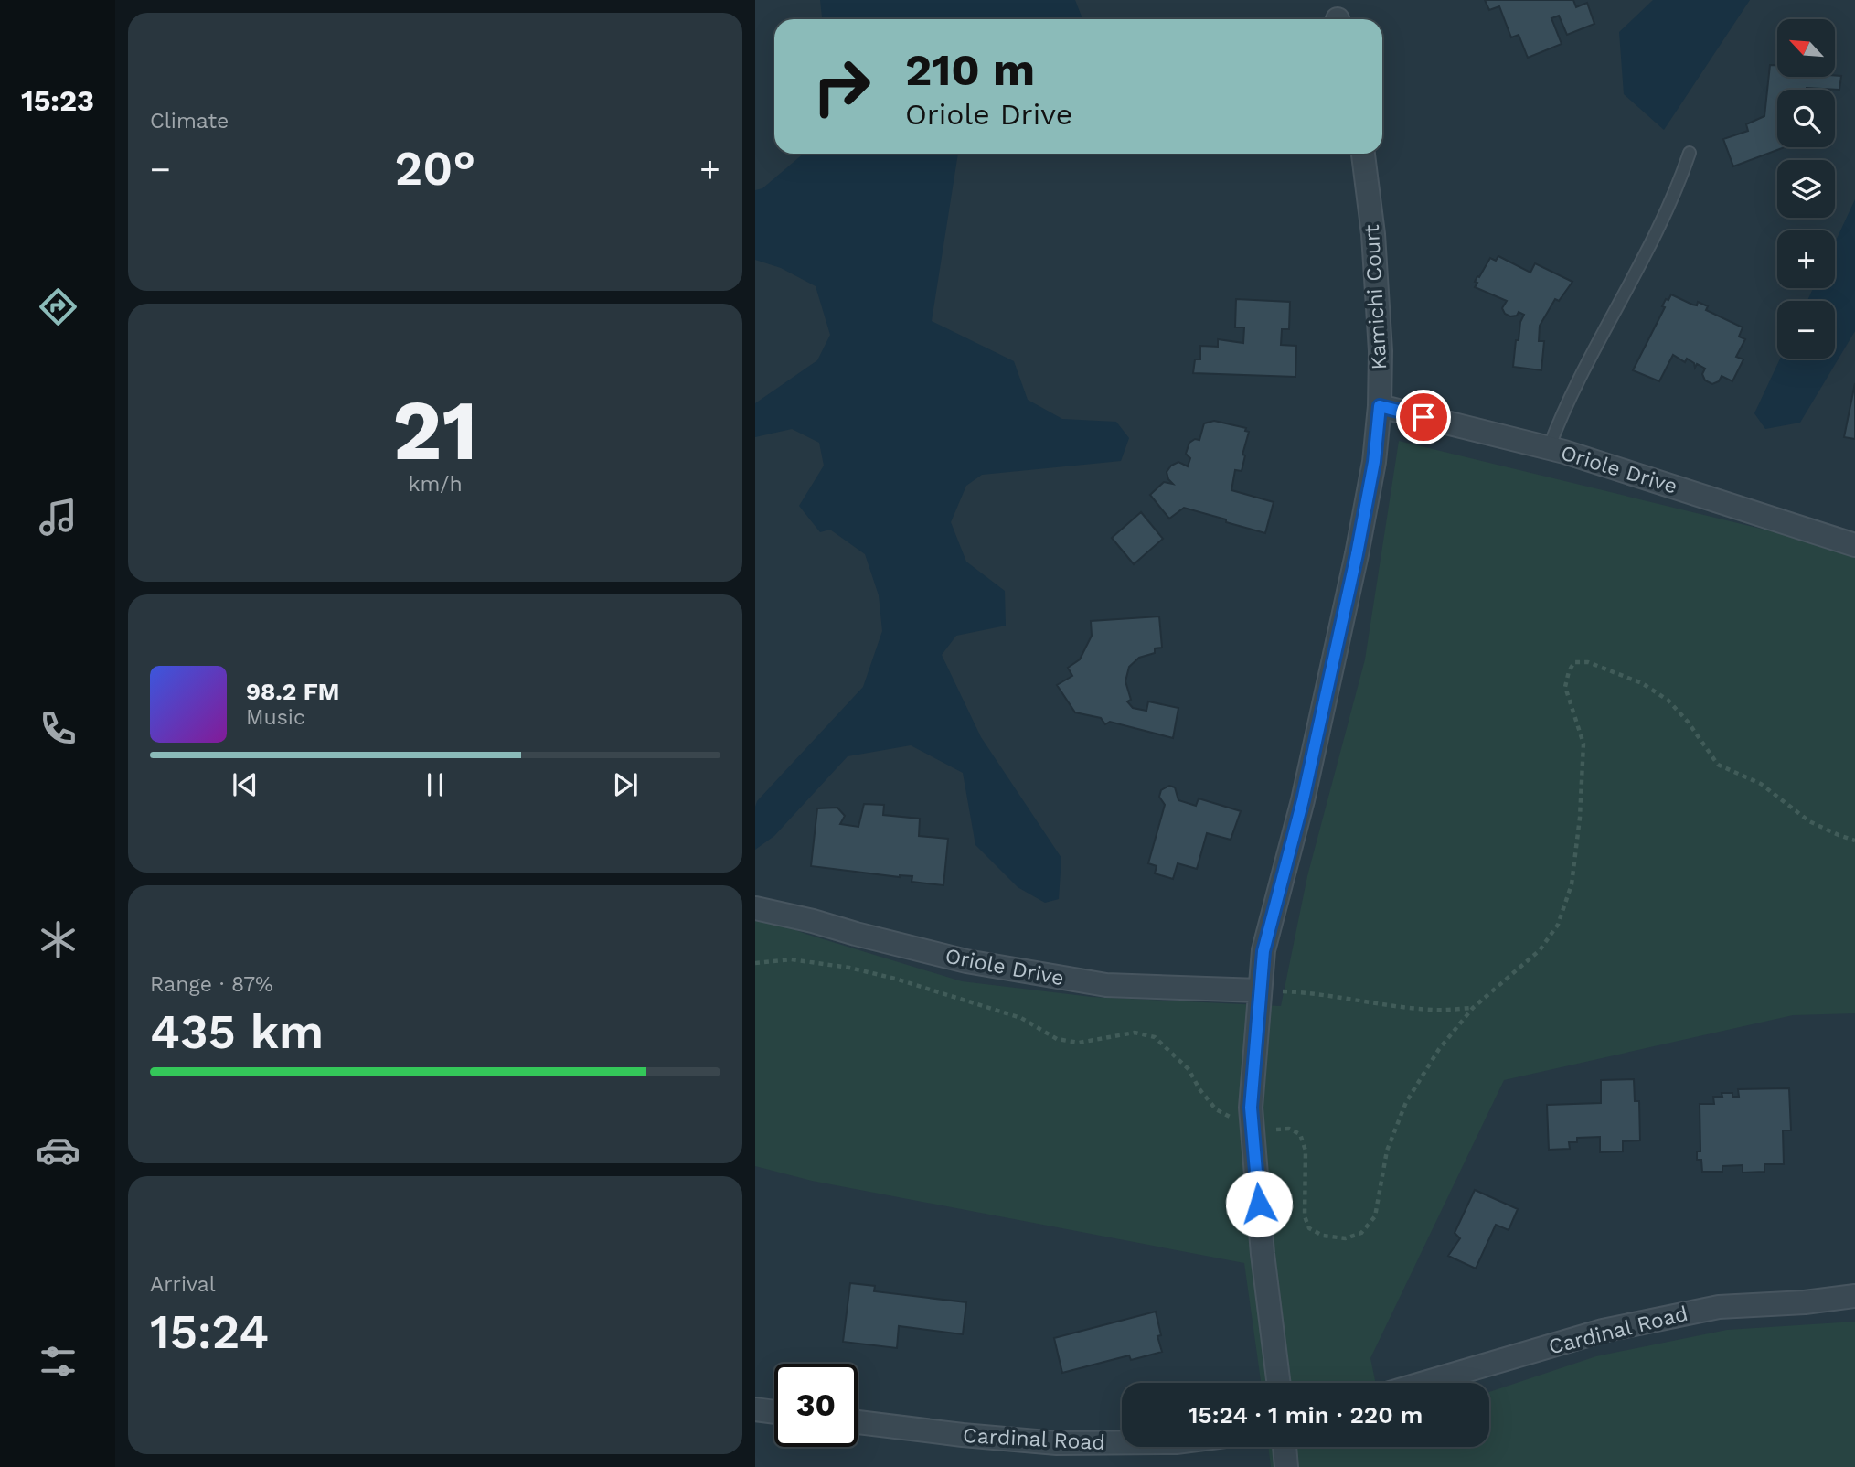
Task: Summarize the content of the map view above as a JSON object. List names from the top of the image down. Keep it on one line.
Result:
{"streets":{"street":["Kamichi Court","Oriole Drive","Cardinal Road"]},"crossings":[["Kamichi Court","Oriole Drive"]],"north":"top left","page":{"tabs":"15:23","tile":["Climate",["21","km/h"],["Range · 87%","435 km"],["Arrival","15:24"]],"map_buttons":["+","−"],"turn":["210 m","Oriole Drive"],"heat":["−","20°","+"],"song":["98.2 FM","Music"],"limit":"30","trip":"15:24 · 1 min · 220 m"}}
